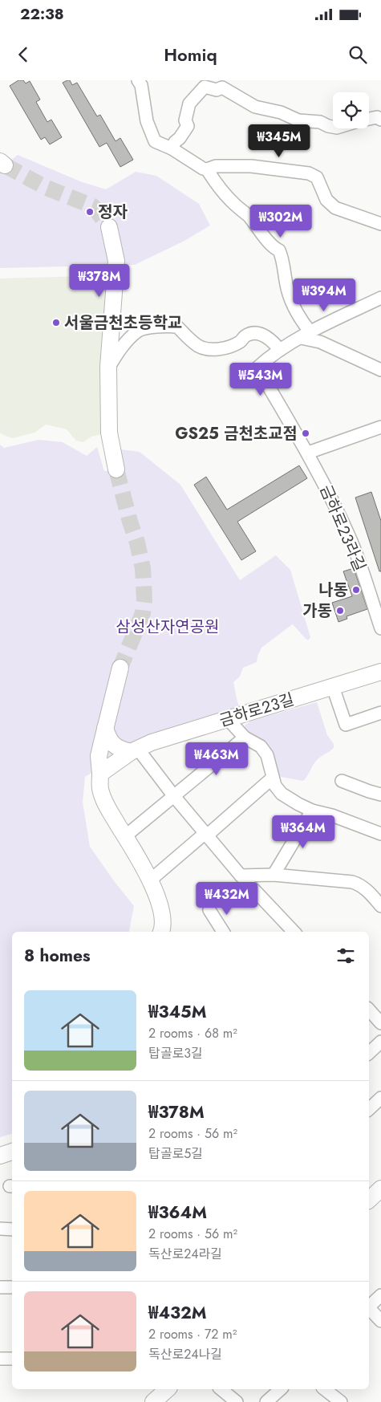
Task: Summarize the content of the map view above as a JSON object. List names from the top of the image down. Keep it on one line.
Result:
{"streets":{"street":["금하로23라길","금하로23길"]},"parks":["삼성산자연공원"],"places":["정자","서울금천초등학교","GS25 금천초교점","나동","가동"],"page":{"status":"22:38","header":"Homiq","price":["₩345M","₩302M","₩378M","₩394M","₩543M","₩463M","₩364M","₩432M"],"heading":"8 homes","list":[{"name":"₩345M","note":"2 rooms · 68 m² · 탑골로3길"},{"name":"₩378M","note":"2 rooms · 56 m² · 탑골로5길"},{"name":"₩364M","note":"2 rooms · 56 m² · 독산로24라길"},{"name":"₩432M","note":"2 rooms · 72 m² · 독산로24나길"}]}}
